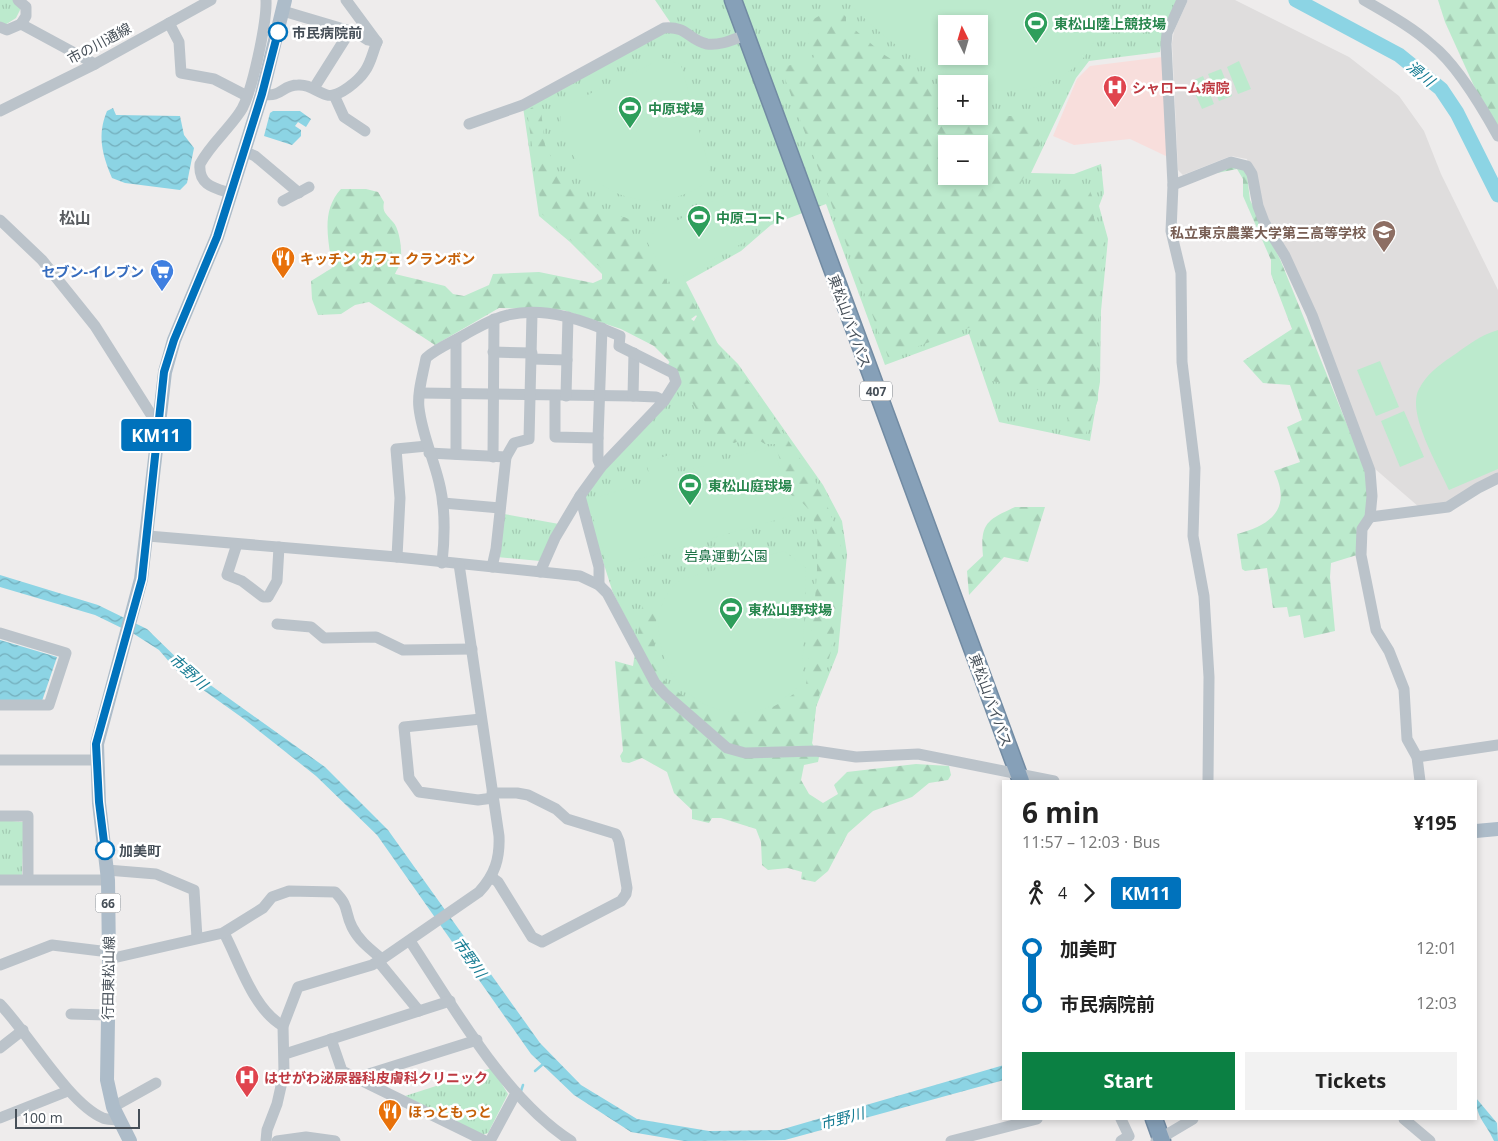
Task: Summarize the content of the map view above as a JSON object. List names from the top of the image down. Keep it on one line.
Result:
{"streets":{"highway":["東松山バイパス","407"],"main road":["66","行田東松山線"],"street":["市の川通線"]},"crossings":[["66","行田東松山線"]],"districts":["松山"],"water":["滑川","市野川"],"parks":["岩鼻運動公園"],"places":{"other":["市民病院前","加美町"],"sports":["東松山陸上競技場","中原球場","中原コート","東松山庭球場","東松山野球場"],"hospital":["シャローム病院","はせがわ泌尿器科皮膚科クリニック"],"school or university":["私立東京農業大学第三高等学校"],"restaurant":["キッチン カフェ クランボン","ほっともっと"],"supermarket":["セブン-イレブン"]},"lines":["bus line KM11"],"scale_bar":"100 m","north":"top","page":{"on_map":"KM11","map_buttons":["+","−"],"heading":["6 min","11:57 – 12:03 · Bus","¥195"],"legs":["4","KM11"],"list":[{"name":"加美町","value":"12:01"},{"name":"市民病院前","value":"12:03"}],"buttons":["Start","Tickets"],"scale":"100 m"}}
